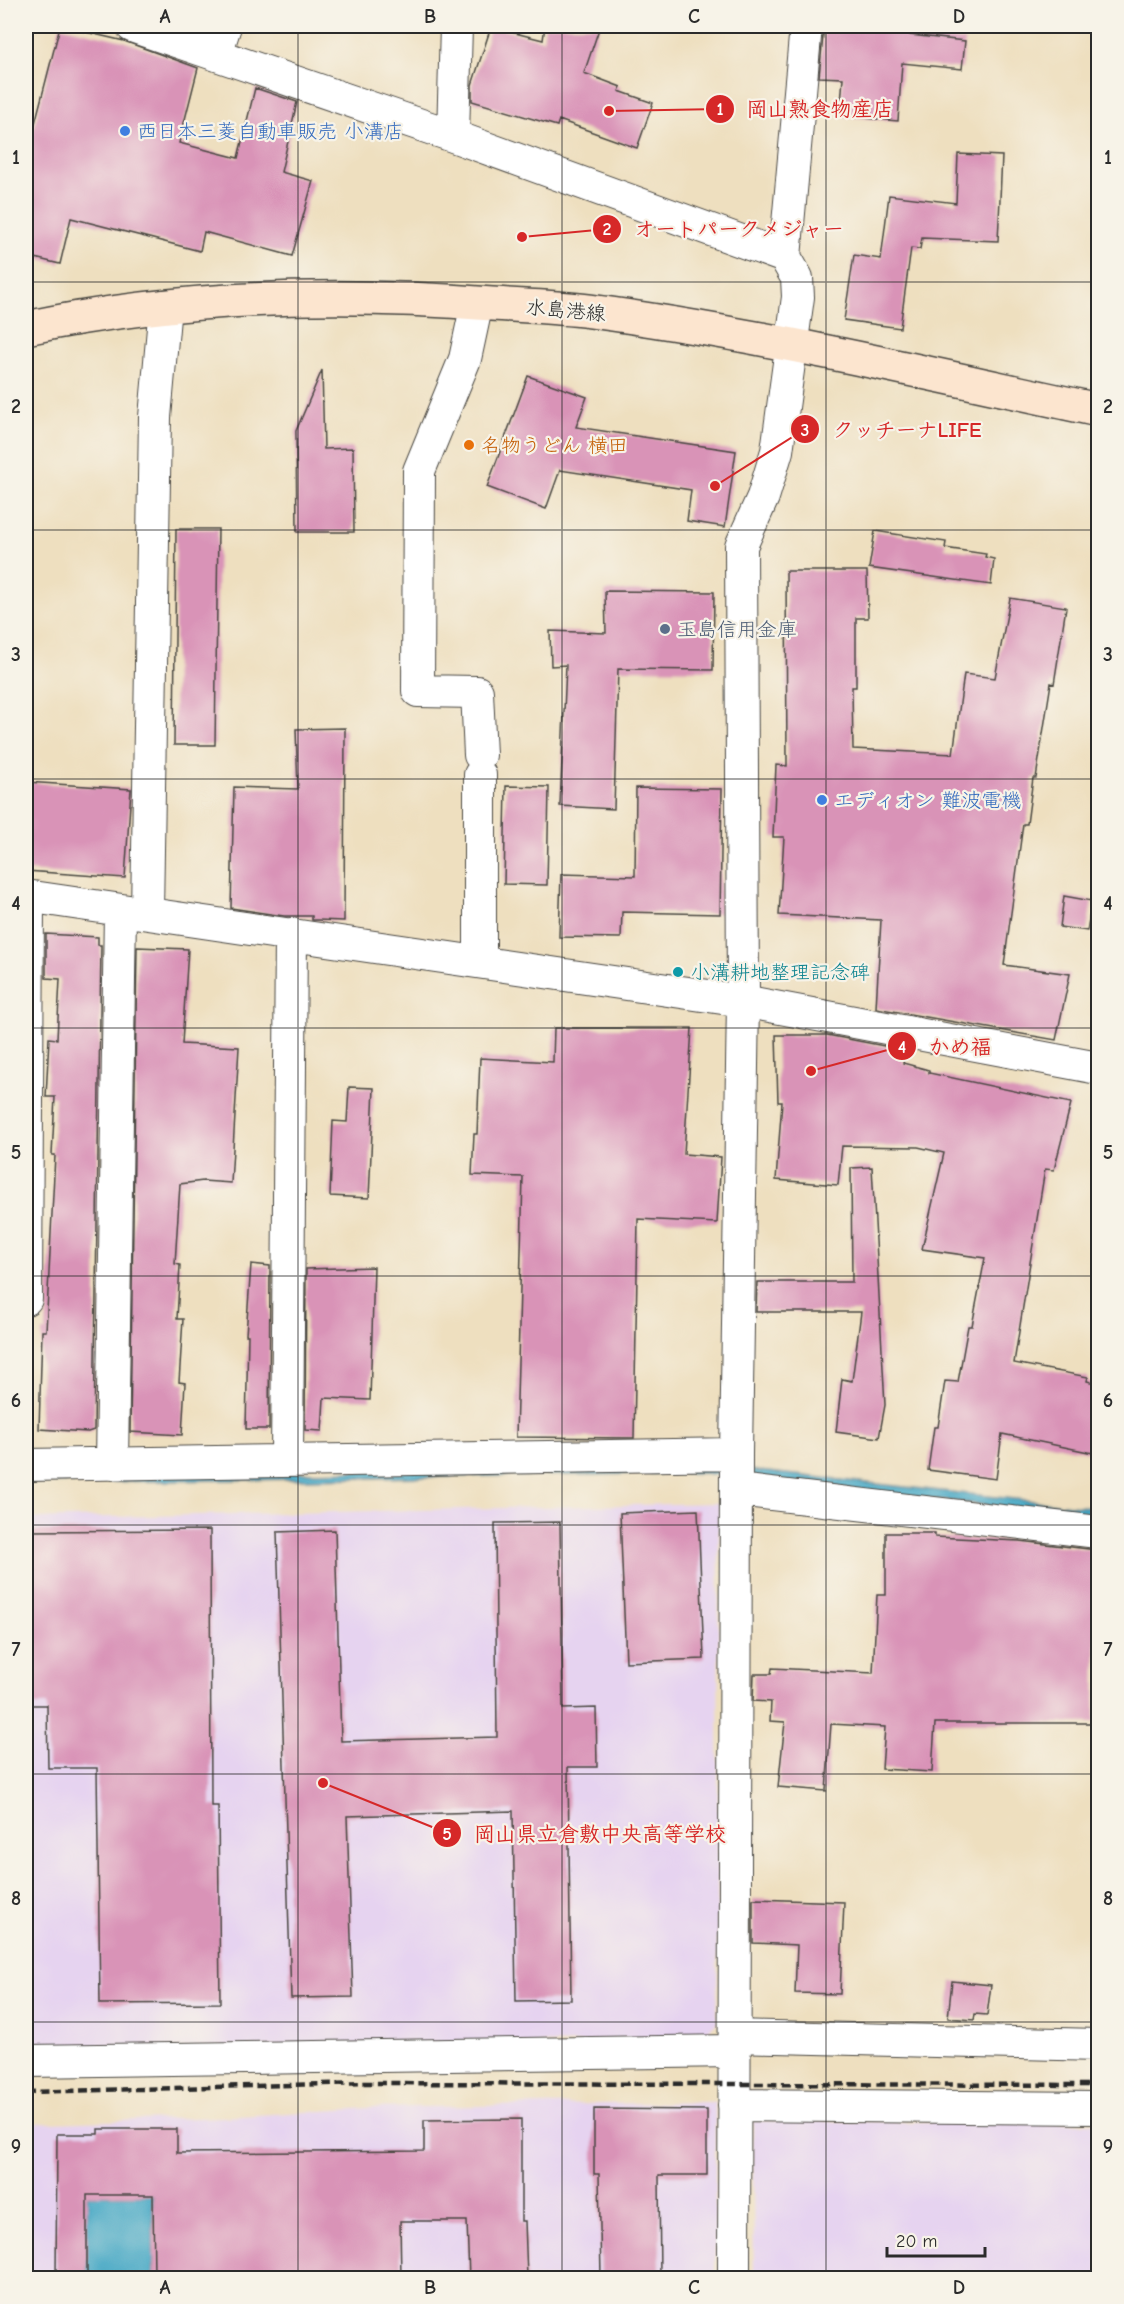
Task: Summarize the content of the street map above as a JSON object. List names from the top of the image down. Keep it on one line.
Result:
{"streets":{"main road":["水島港線"]},"places":["岡山熟食物産店","西日本三菱自動車販売 小溝店","オートパークメジャー","名物うどん 横田","クッチーナLIFE","玉島信用金庫","エディオン 難波電機","小溝耕地整理記念碑","かめ福","岡山県立倉敷中央高等学校"],"scale_bar":"20 m","grid":{"columns":["A","B","C","D"],"rows":["1","2","3","4","5","6","7","8","9"]}}
